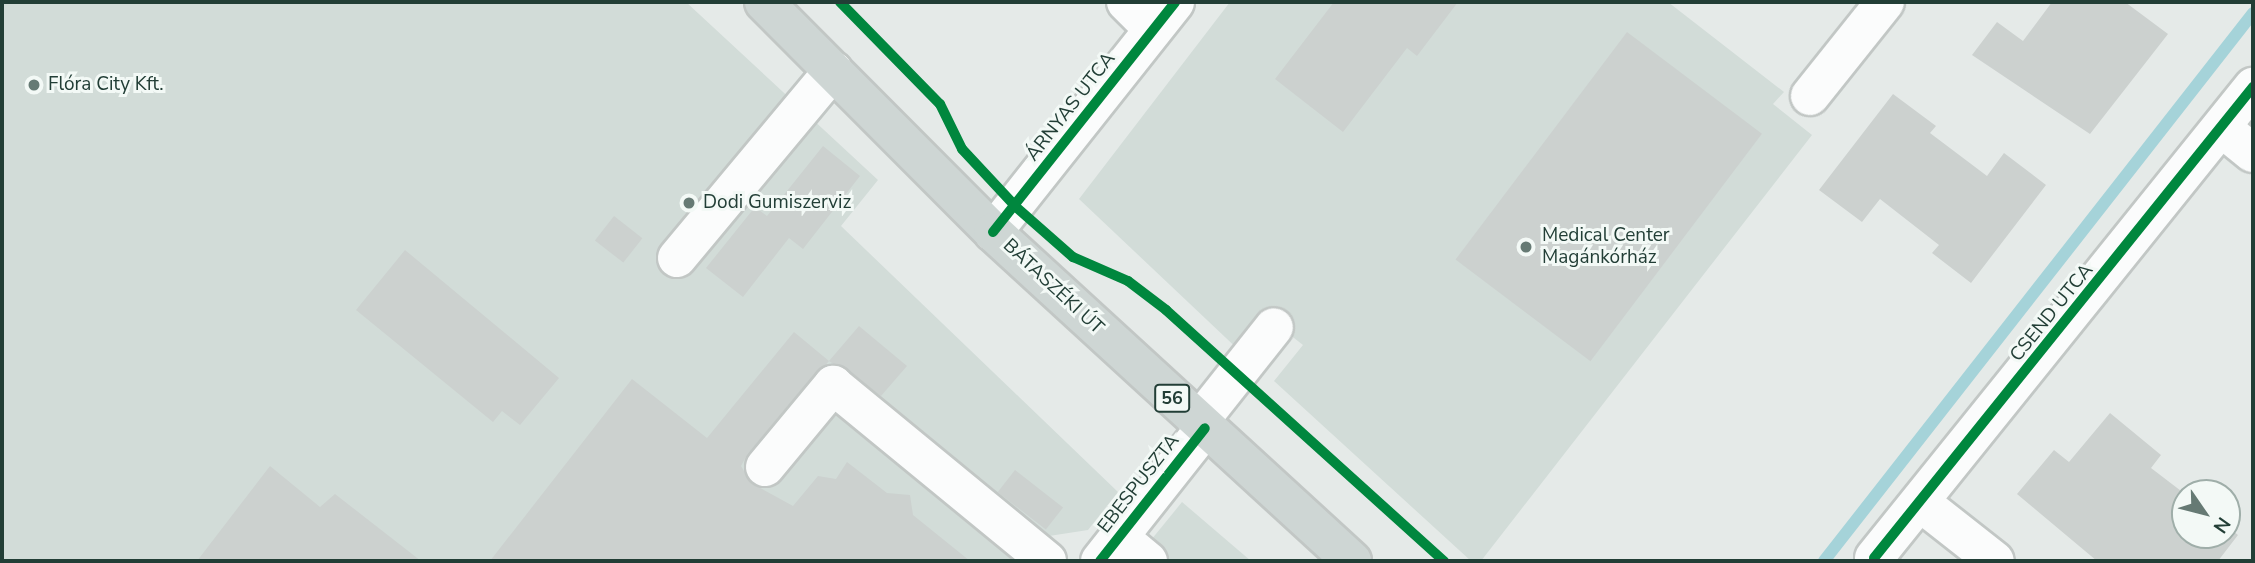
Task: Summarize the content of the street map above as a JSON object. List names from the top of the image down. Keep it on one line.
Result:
{"streets":{"main road":["BÁTASZÉKI ÚT","56"],"street":["ÁRNYAS UTCA","CSEND UTCA","EBESPUSZTA"]},"crossings":[["ÁRNYAS UTCA","BÁTASZÉKI ÚT"],["BÁTASZÉKI ÚT","EBESPUSZTA"]],"places":["Flóra City Kft.","Dodi Gumiszerviz","Medical Center Magánkórház"],"north":"bottom right"}
